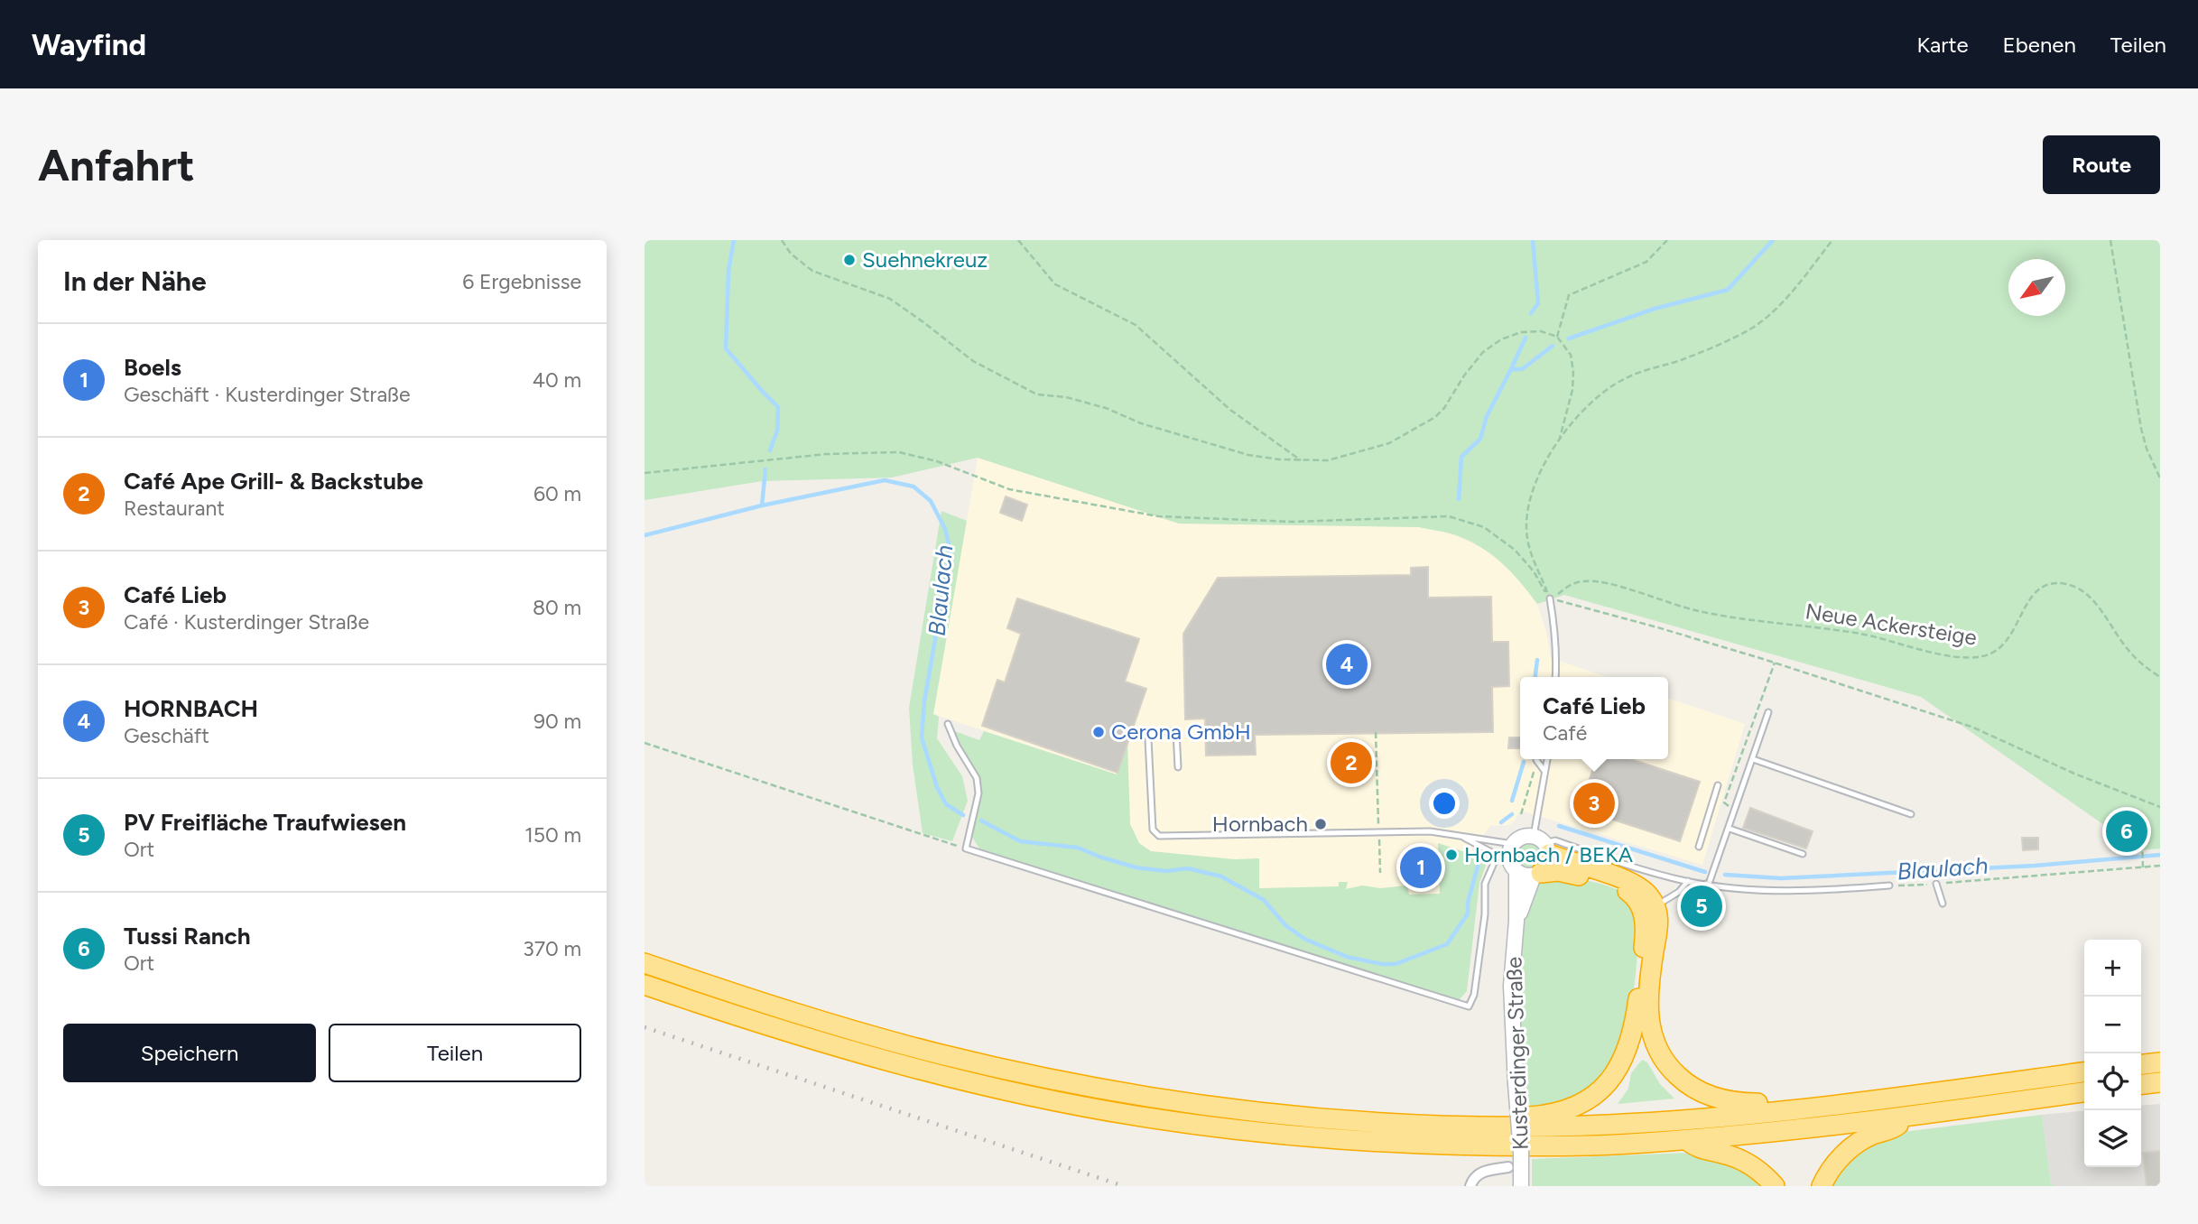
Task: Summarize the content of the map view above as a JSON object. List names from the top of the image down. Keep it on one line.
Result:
{"streets":{"street":["Kusterdinger Straße"],"path":["Neue Ackersteige"]},"water":["Blaulach"],"places":["Suehnekreuz","Cerona GmbH","Hornbach","Hornbach / BEKA"],"north":"bottom left","page":{"header":"Wayfind","nav":["Karte","Ebenen","Teilen"],"buttons":["Route",["Speichern","Teilen"]],"title":"Anfahrt","heading":["In der Nähe","6 Ergebnisse"],"list":[{"mark":"1","name":"Boels","note":"Geschäft · Kusterdinger Straße","value":"40 m"},{"mark":"2","name":"Café Ape Grill- & Backstube","note":"Restaurant","value":"60 m"},{"mark":"3","name":"Café Lieb","note":"Café · Kusterdinger Straße","value":"80 m"},{"mark":"4","name":"HORNBACH","note":"Geschäft","value":"90 m"},{"mark":"5","name":"PV Freifläche Traufwiesen","note":"Ort","value":"150 m"},{"mark":"6","name":"Tussi Ranch","note":"Ort","value":"370 m"}],"pins":["4","2","3","6","1","5"],"popup":["Café Lieb","Café"],"map_buttons":["+","−"]}}
